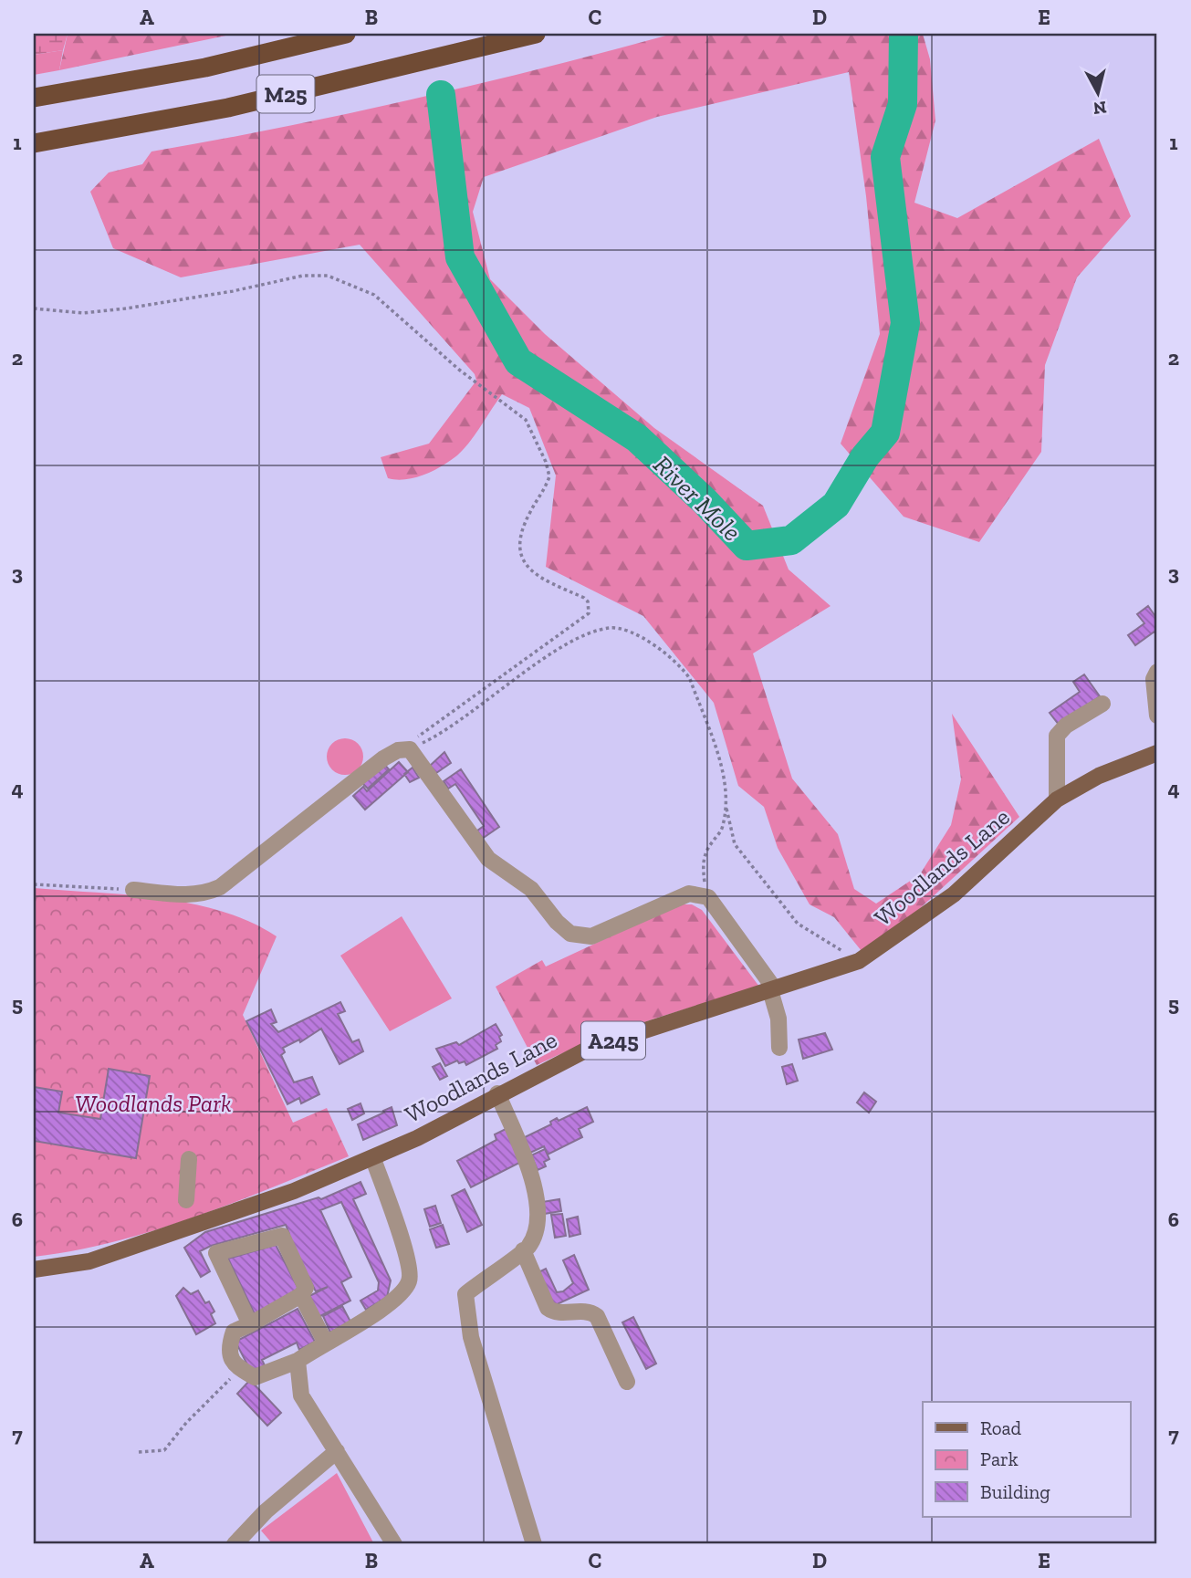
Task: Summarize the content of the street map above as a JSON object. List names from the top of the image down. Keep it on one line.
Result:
{"streets":{"highway":["M25"],"main road":["Woodlands Lane","A245"]},"water":["River Mole"],"parks":["Woodlands Park"],"legend":["Road","Park","Building"],"north":"bottom","grid":{"columns":["A","B","C","D","E"],"rows":["1","2","3","4","5","6","7"]}}
